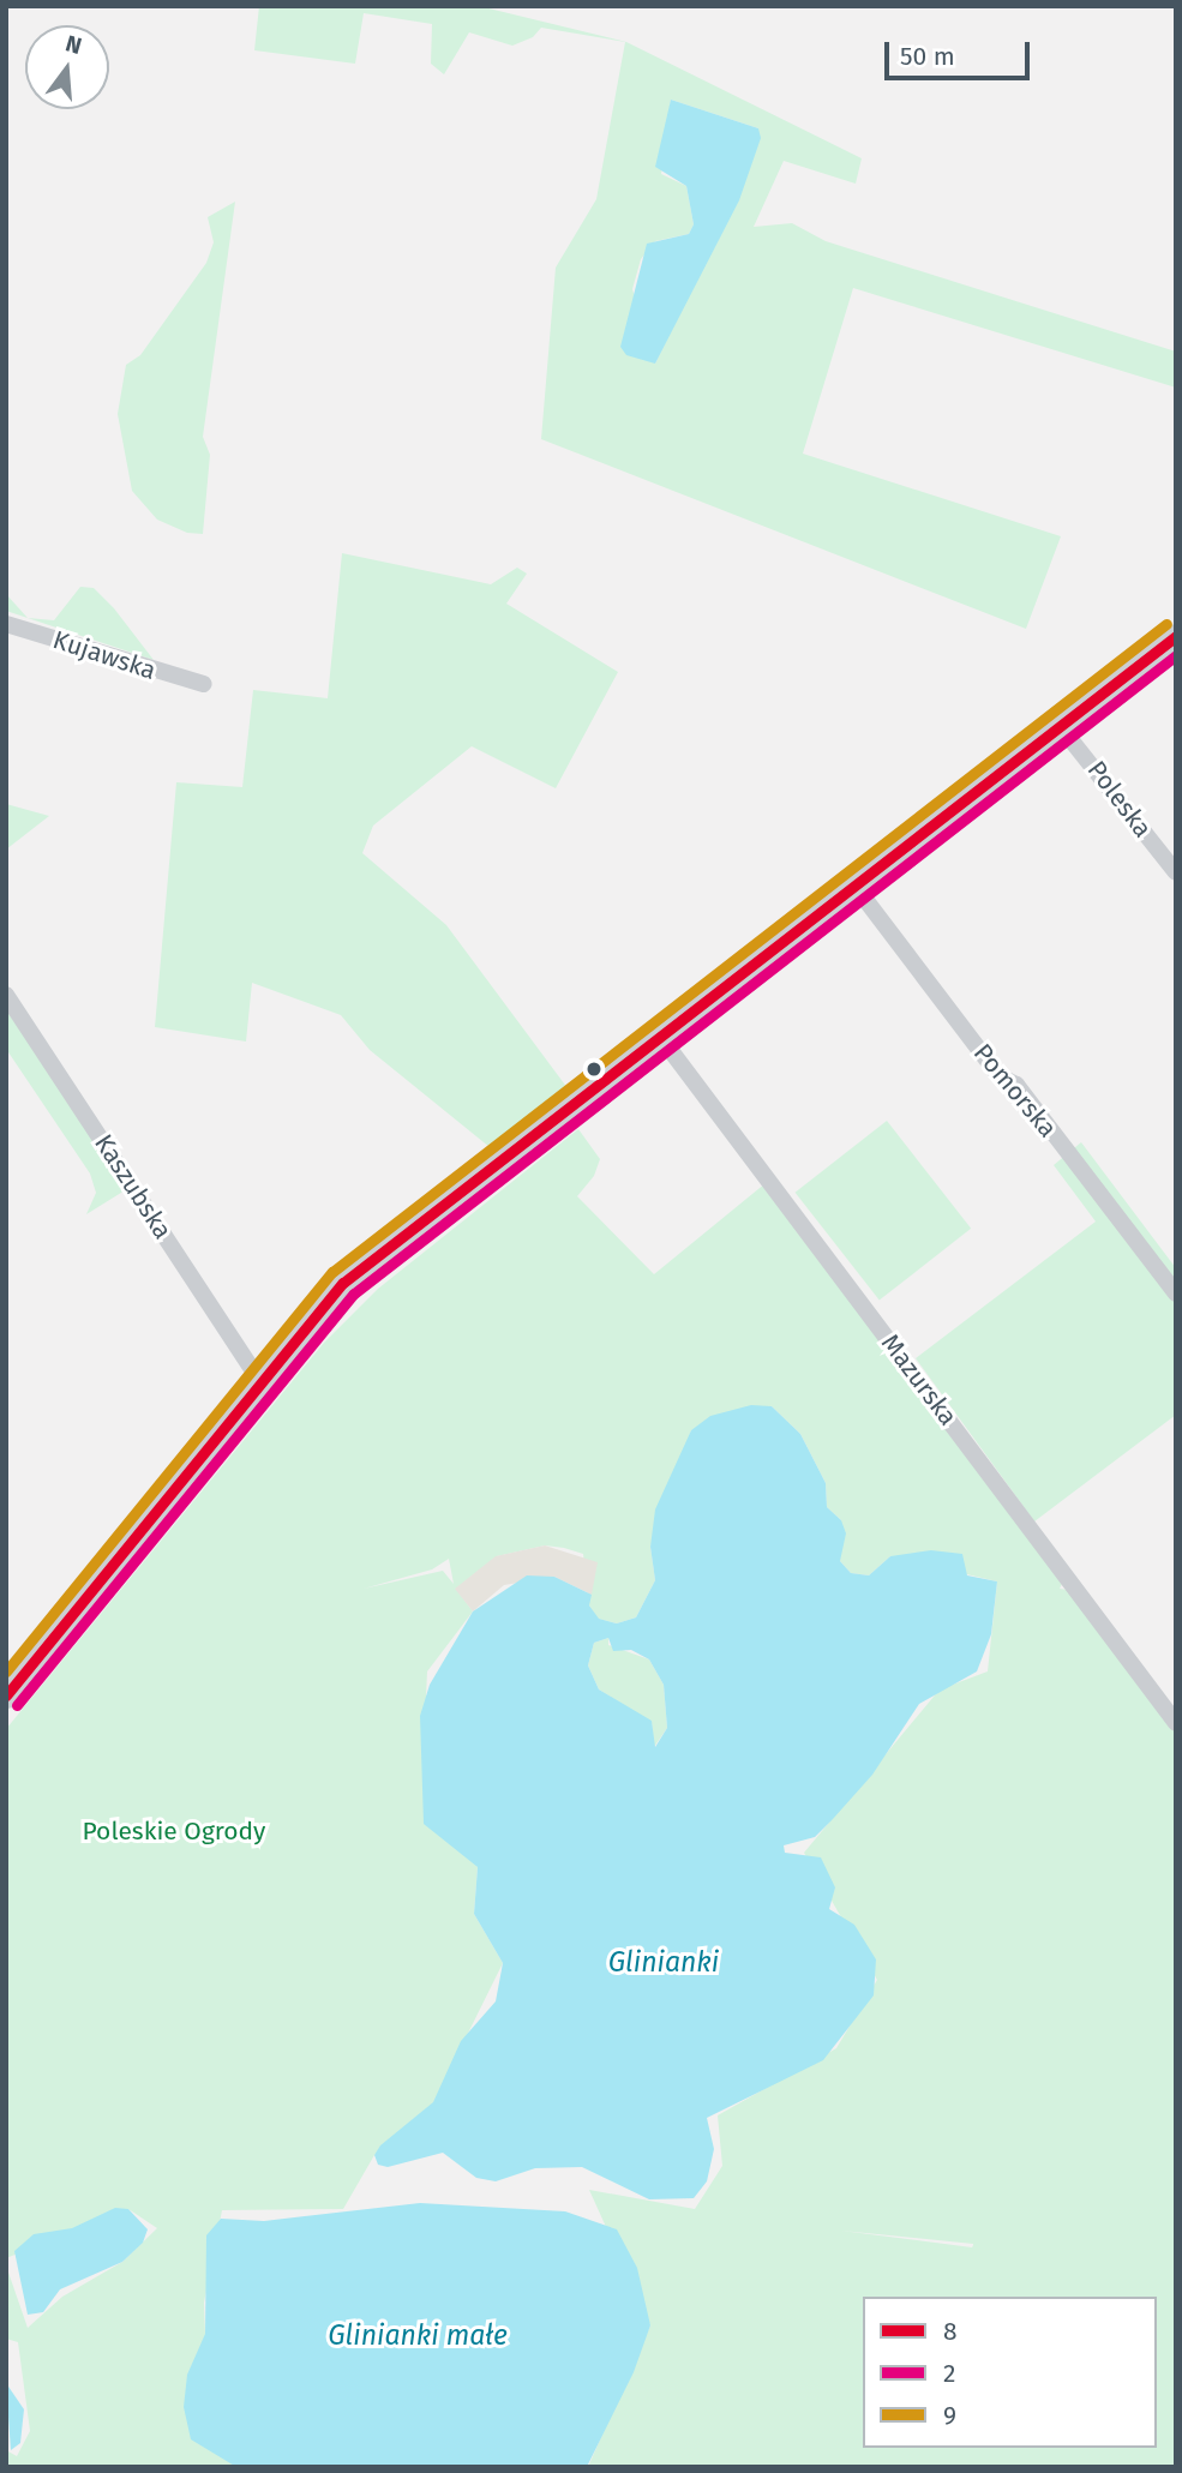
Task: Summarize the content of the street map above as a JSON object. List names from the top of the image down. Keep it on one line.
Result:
{"streets":{"street":["Kujawska","Poleska","Pomorska","Kaszubska","Mazurska"]},"water":["Glinianki","Glinianki małe"],"parks":["Poleskie Ogrody"],"lines":["transit line 9","transit line 8","transit line 2"],"legend":["8","2","9"],"scale_bar":"50 m","north":"top"}
